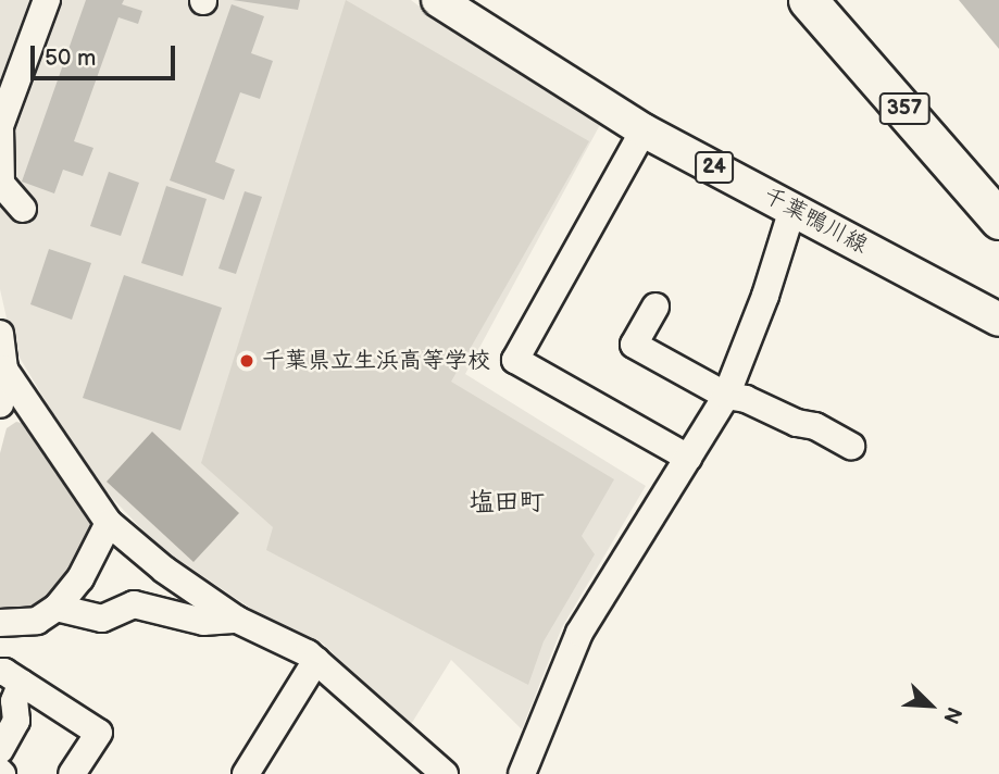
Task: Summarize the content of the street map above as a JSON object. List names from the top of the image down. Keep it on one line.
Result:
{"streets":{"highway":["357"],"main road":["24","千葉鴨川線"]},"districts":["塩田町"],"places":["千葉県立生浜高等学校"],"scale_bar":"50 m","north":"bottom right"}
